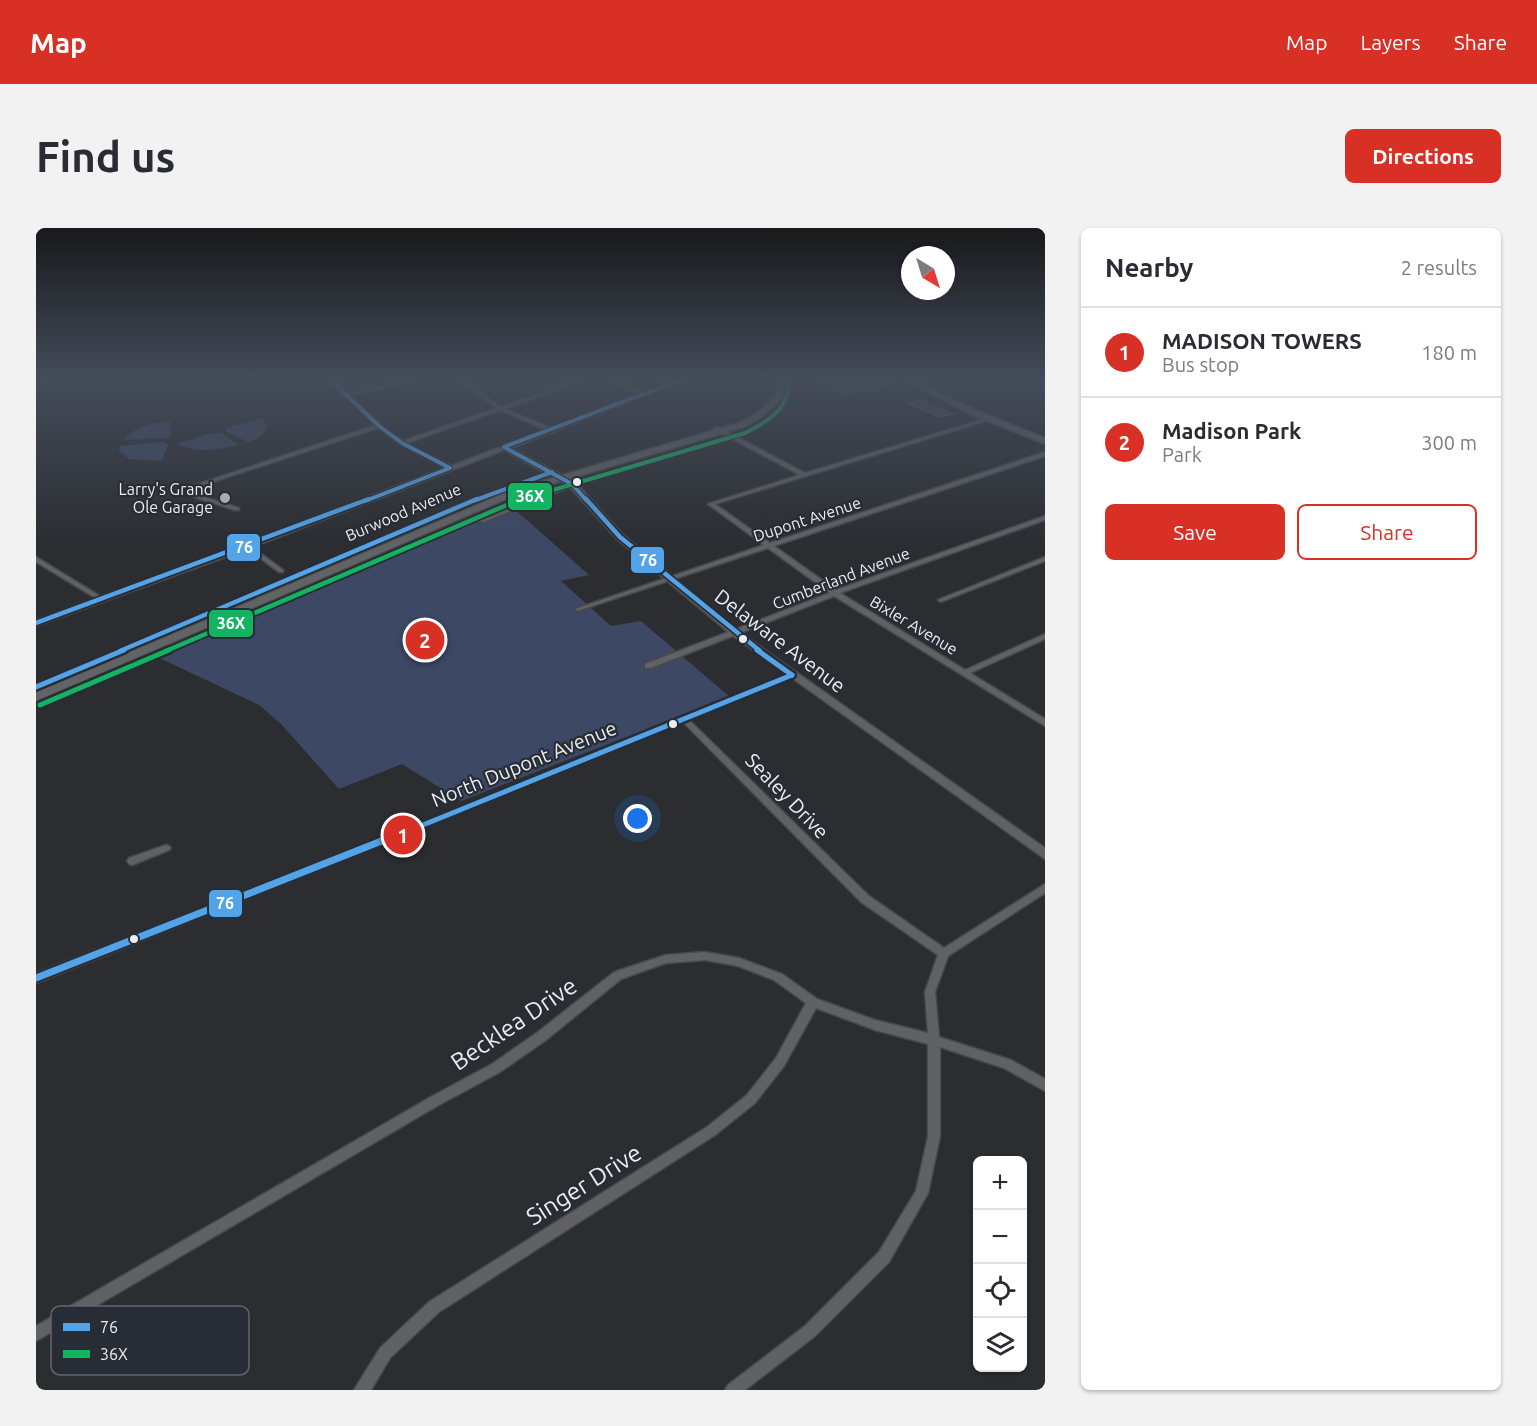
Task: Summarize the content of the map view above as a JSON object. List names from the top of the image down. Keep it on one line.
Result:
{"streets":{"main road":["Burwood Avenue"],"street":["Dupont Avenue","Cumberland Avenue","Bixler Avenue","Delaware Avenue","North Dupont Avenue","Sealey Drive","Becklea Drive","Singer Drive"]},"crossings":[["Burwood Avenue","Delaware Avenue"],["Dupont Avenue","Bixler Avenue"],["Dupont Avenue","Delaware Avenue"],["Cumberland Avenue","Bixler Avenue"],["Cumberland Avenue","Delaware Avenue"],["Delaware Avenue","North Dupont Avenue"],["North Dupont Avenue","Sealey Drive"],["Becklea Drive","Singer Drive"]],"places":["Larry's Grand Ole Garage"],"lines":["transit line 76","transit line 36X"],"legend":["76","36X"],"north":"bottom right","page":{"header":"Map","nav":["Map","Layers","Share"],"buttons":["Directions",["Save","Share"]],"title":"Find us","heading":["Nearby","2 results"],"list":[{"mark":"1","name":"MADISON TOWERS","note":"Bus stop","value":"180 m"},{"mark":"2","name":"Madison Park","note":"Park","value":"300 m"}],"pins":["2","1"],"map_buttons":["+","−"]}}
